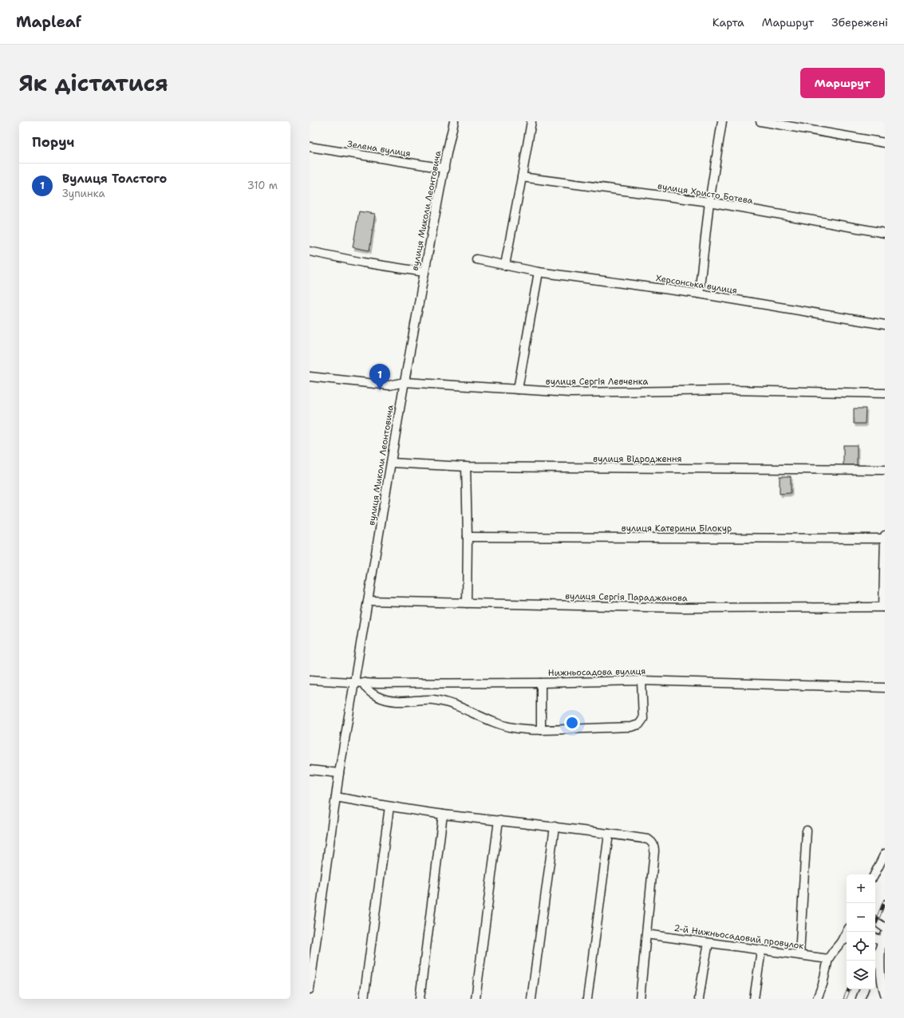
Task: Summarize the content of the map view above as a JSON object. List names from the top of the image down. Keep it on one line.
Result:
{"streets":{"street":["Зелена вулиця","вулиця Христо Ботева","вулиця Миколи Леонтовича","Херсонська вулиця","вулиця Сергія Левченка","вулиця Відродження","вулиця Катерини Білокур","вулиця Сергія Параджанова","Нижньосадова вулиця","2-й Нижньосадовий провулок"]},"crossings":[["Зелена вулиця","вулиця Миколи Леонтовича"],["вулиця Миколи Леонтовича","вулиця Сергія Левченка"],["вулиця Миколи Леонтовича","вулиця Відродження"],["вулиця Миколи Леонтовича","вулиця Сергія Параджанова"],["вулиця Миколи Леонтовича","Нижньосадова вулиця"]],"page":{"header":"Mapleaf","nav":["Карта","Маршрут","Збережені"],"title":"Як дістатися","buttons":"Маршрут","heading":"Поруч","list":[{"mark":"1","name":"Вулиця Толстого","note":"Зупинка","value":"310 m"}],"pins":"1","map_buttons":["+","−"]}}
